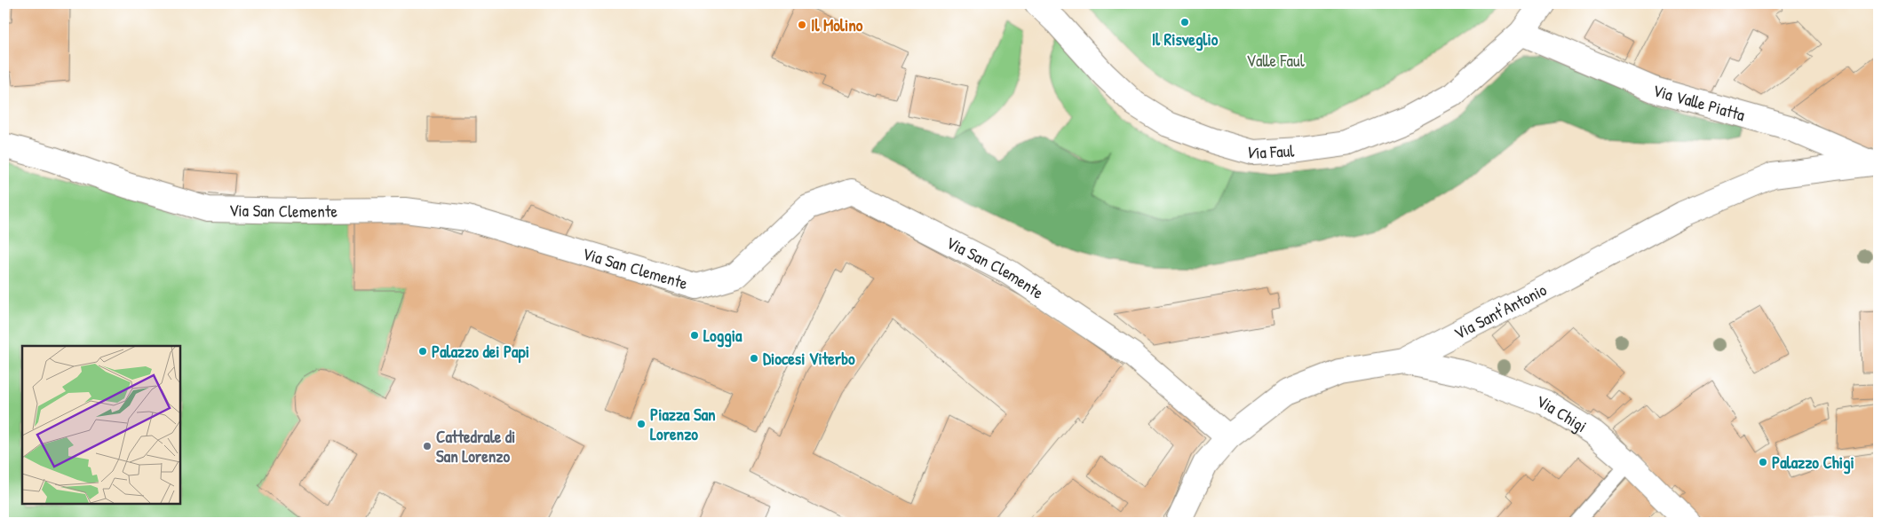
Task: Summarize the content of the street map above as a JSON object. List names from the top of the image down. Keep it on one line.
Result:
{"streets":{"street":["Via Valle Piatta","Via Faul","Via San Clemente","Via Sant'Antonio","Via Chigi"]},"crossings":[["Via Valle Piatta","Via Faul"],["Via Valle Piatta","Via Sant'Antonio"],["Via San Clemente","Via Sant'Antonio"],["Via Sant'Antonio","Via Chigi"]],"parks":["Valle Faul"],"places":["Il Risveglio","Il Molino","Loggia","Palazzo dei Papi","Diocesi Viterbo","Piazza San Lorenzo","Cattedrale di San Lorenzo","Palazzo Chigi"]}
